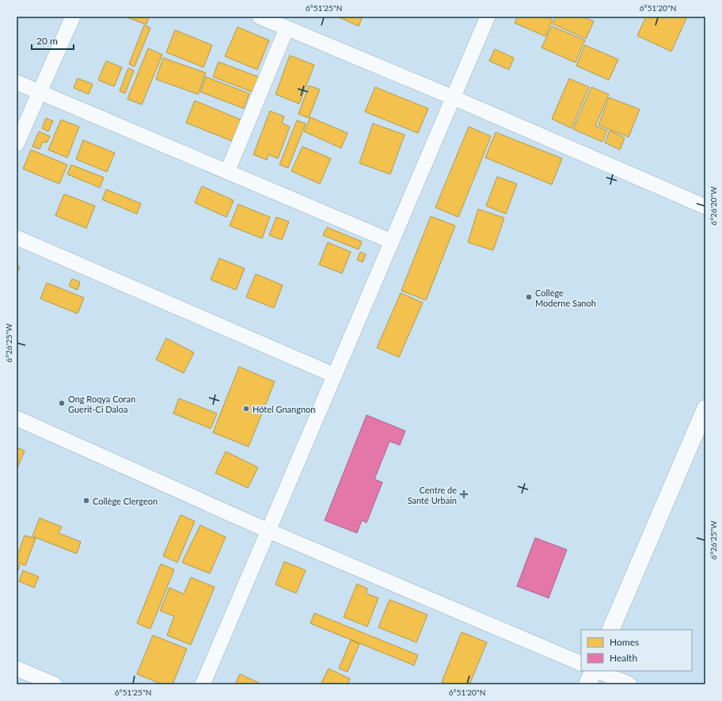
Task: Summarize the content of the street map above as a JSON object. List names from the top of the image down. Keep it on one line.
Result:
{"places":{"other":["Collège Moderne Sanoh","Ong Roqya Coran Guerit-Ci Daloa","Hôtel Gnangnon","Collège Clergeon"],"health":["Centre de Santé Urbain"]},"legend":["Homes","Health"],"scale_bar":"20 m","coordinates":["6°51'25\"N","6°51'20\"N","6°26'20\"W","6°26'25\"W"]}
